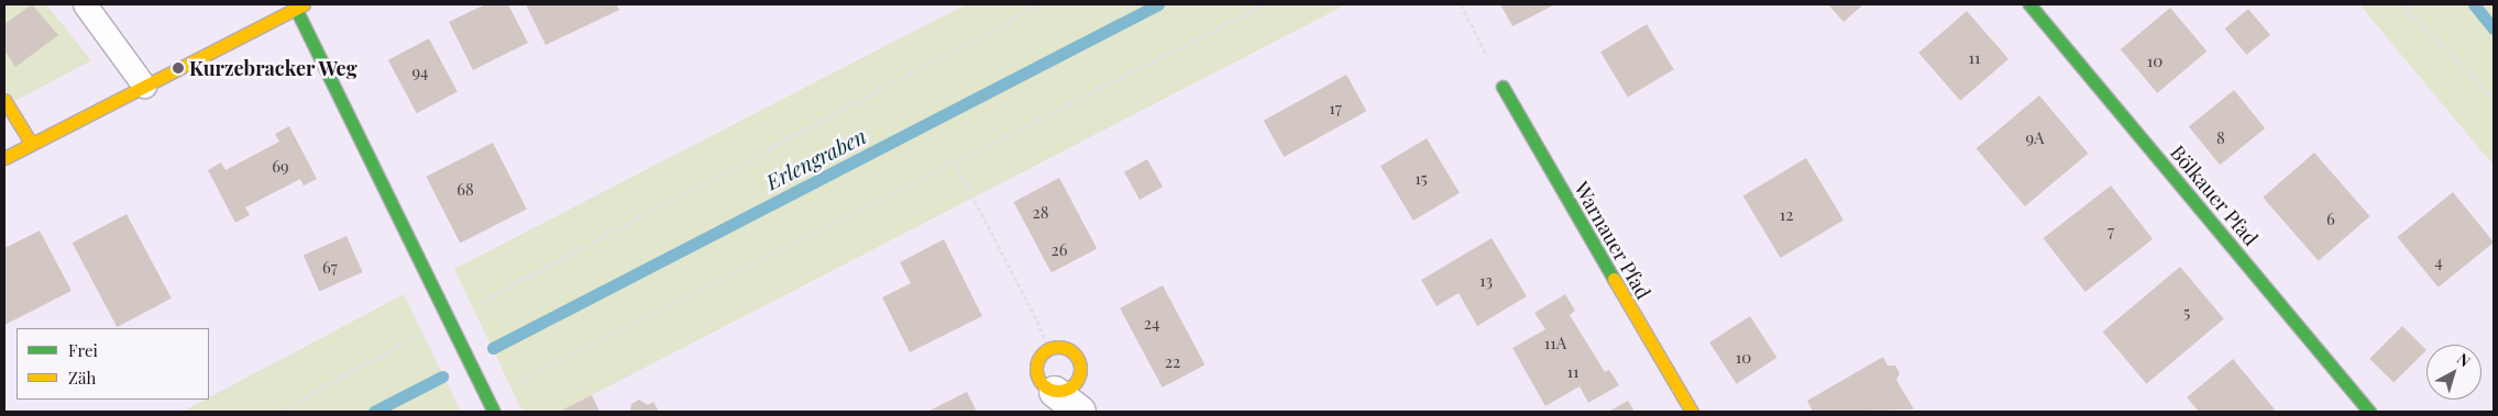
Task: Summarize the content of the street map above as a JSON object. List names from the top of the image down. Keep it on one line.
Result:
{"streets":{"street":["Bölkauer Pfad","Warnauer Pfad"]},"water":["Erlengraben"],"places":["Kurzebracker Weg"],"house_numbers":["11","10","94","17","9A","8","69","15","68","28","12","6","7","26","4","67","13","5","24","11A","10","22","11"],"legend":["Frei","Zäh"],"north":"top right"}
